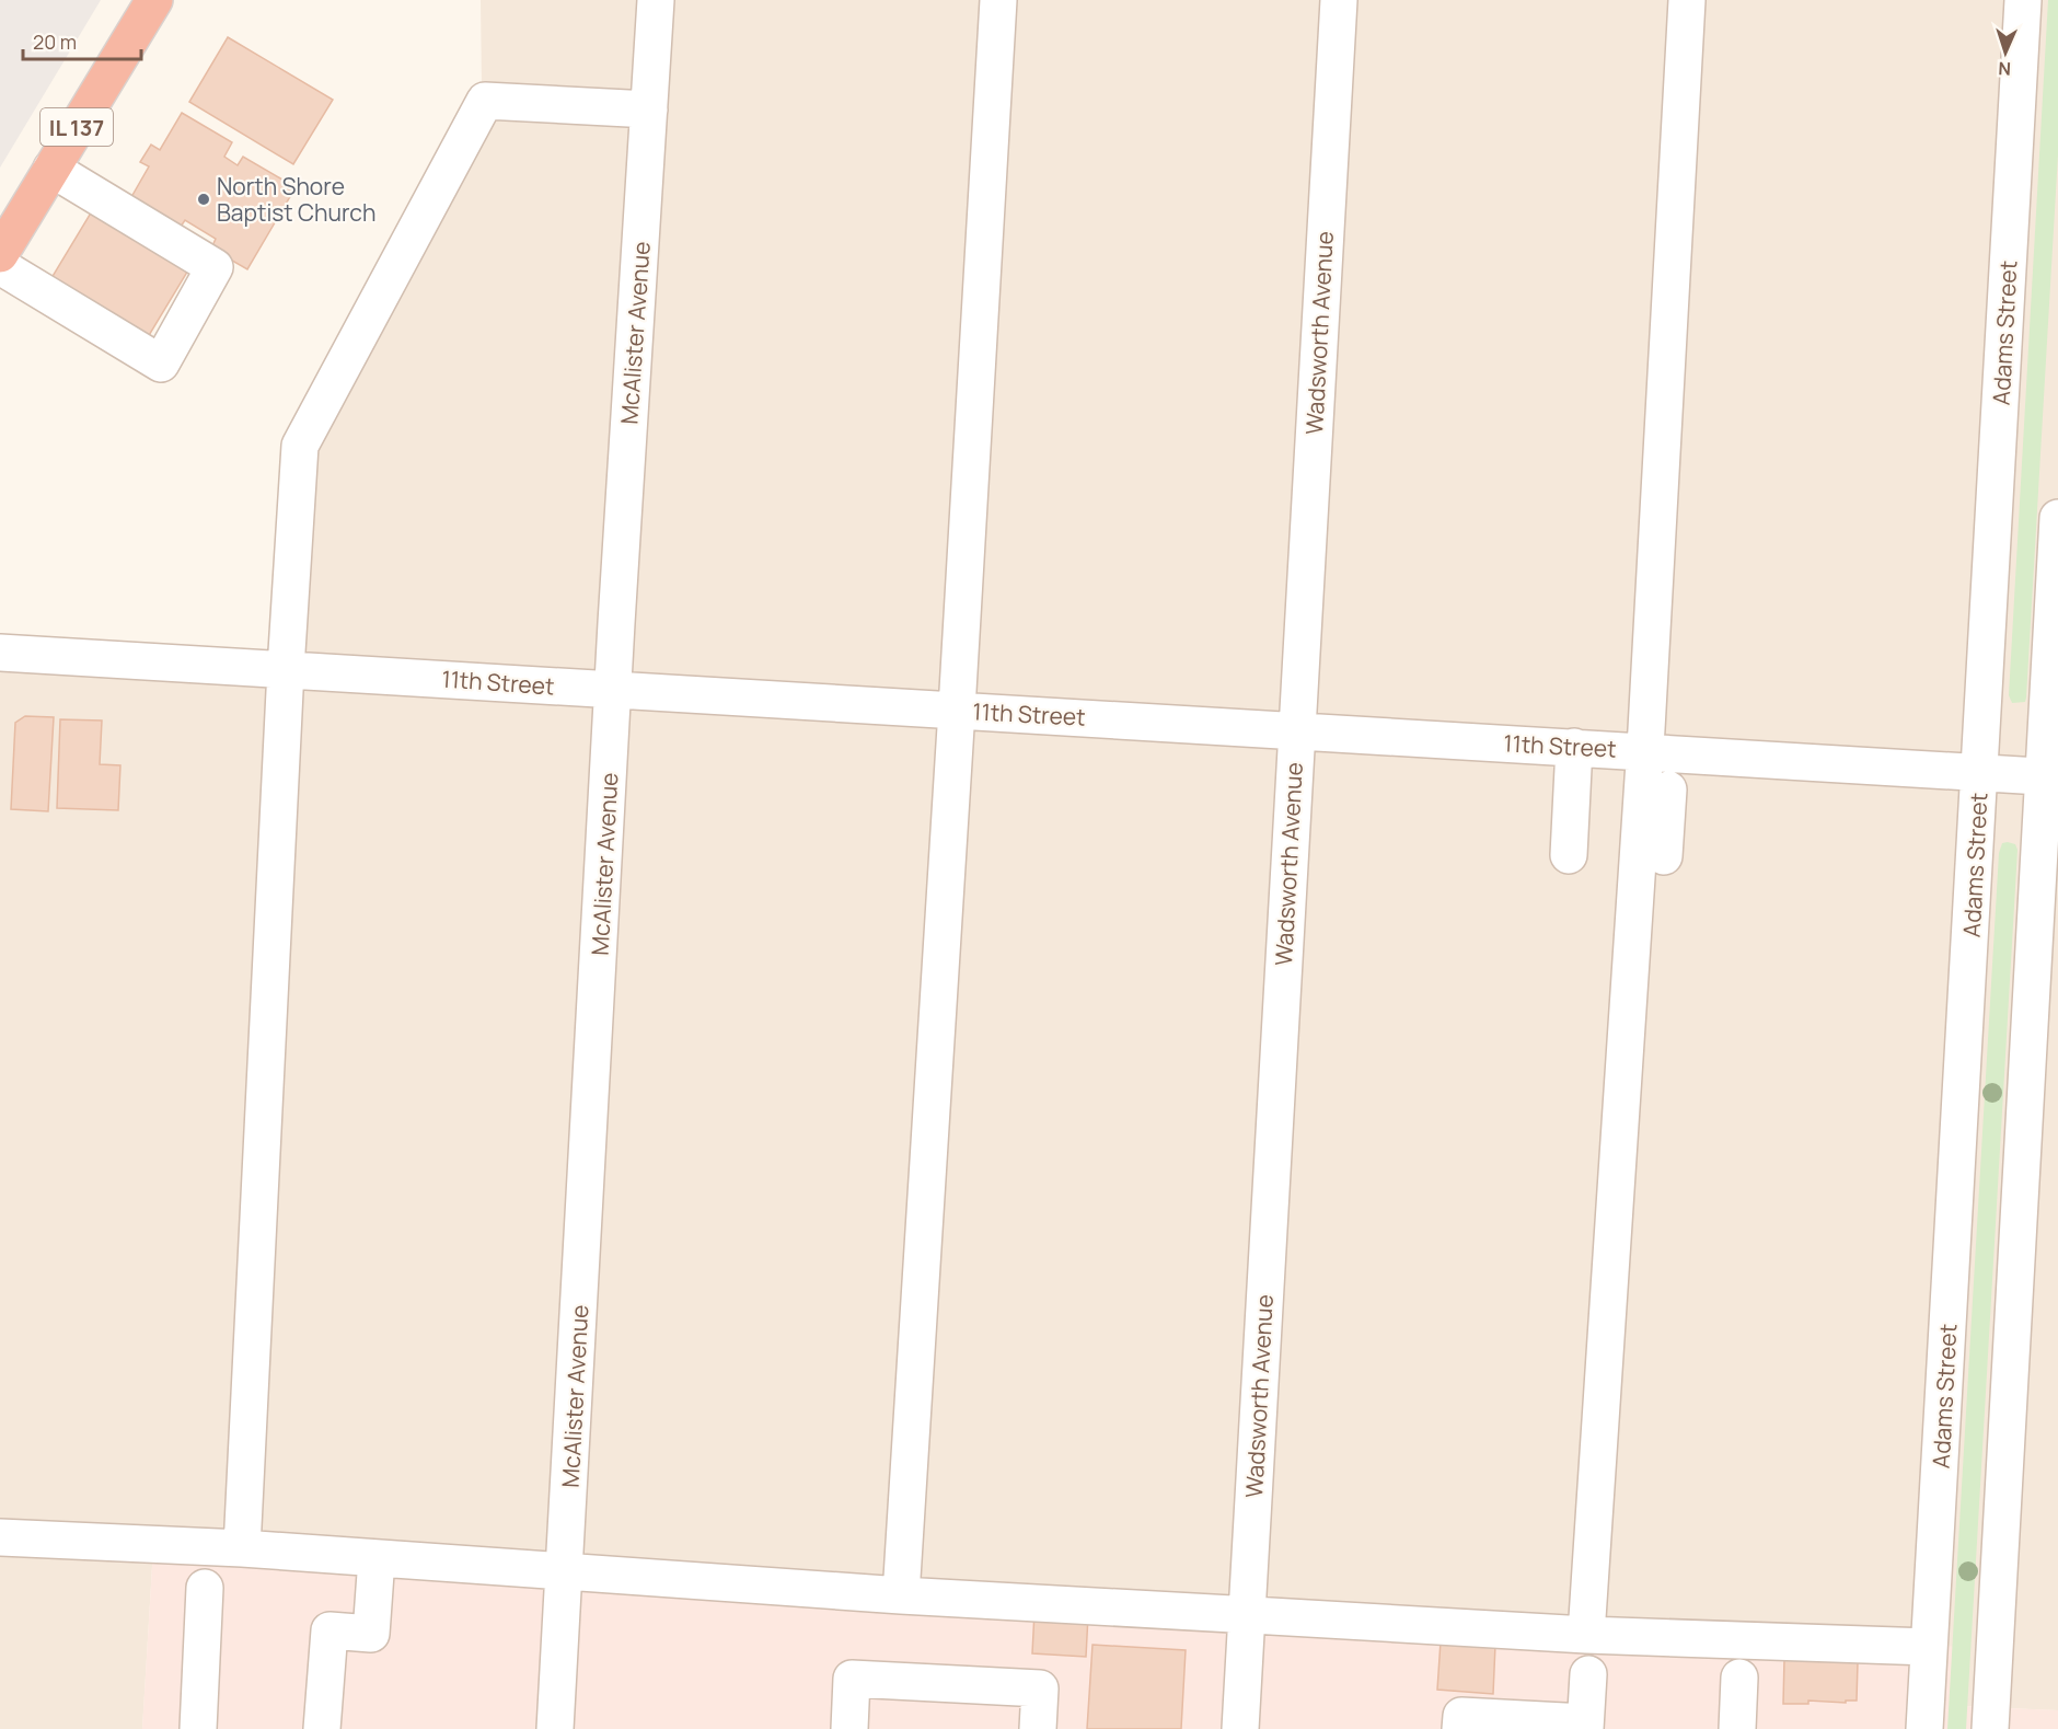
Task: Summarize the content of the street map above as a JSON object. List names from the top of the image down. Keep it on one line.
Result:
{"streets":{"highway":["IL 137"],"street":["McAlister Avenue","Wadsworth Avenue","Adams Street","11th Street"]},"crossings":[["McAlister Avenue","11th Street"],["Wadsworth Avenue","11th Street"],["Adams Street","11th Street"]],"places":["North Shore Baptist Church"],"scale_bar":"20 m","north":"bottom"}
